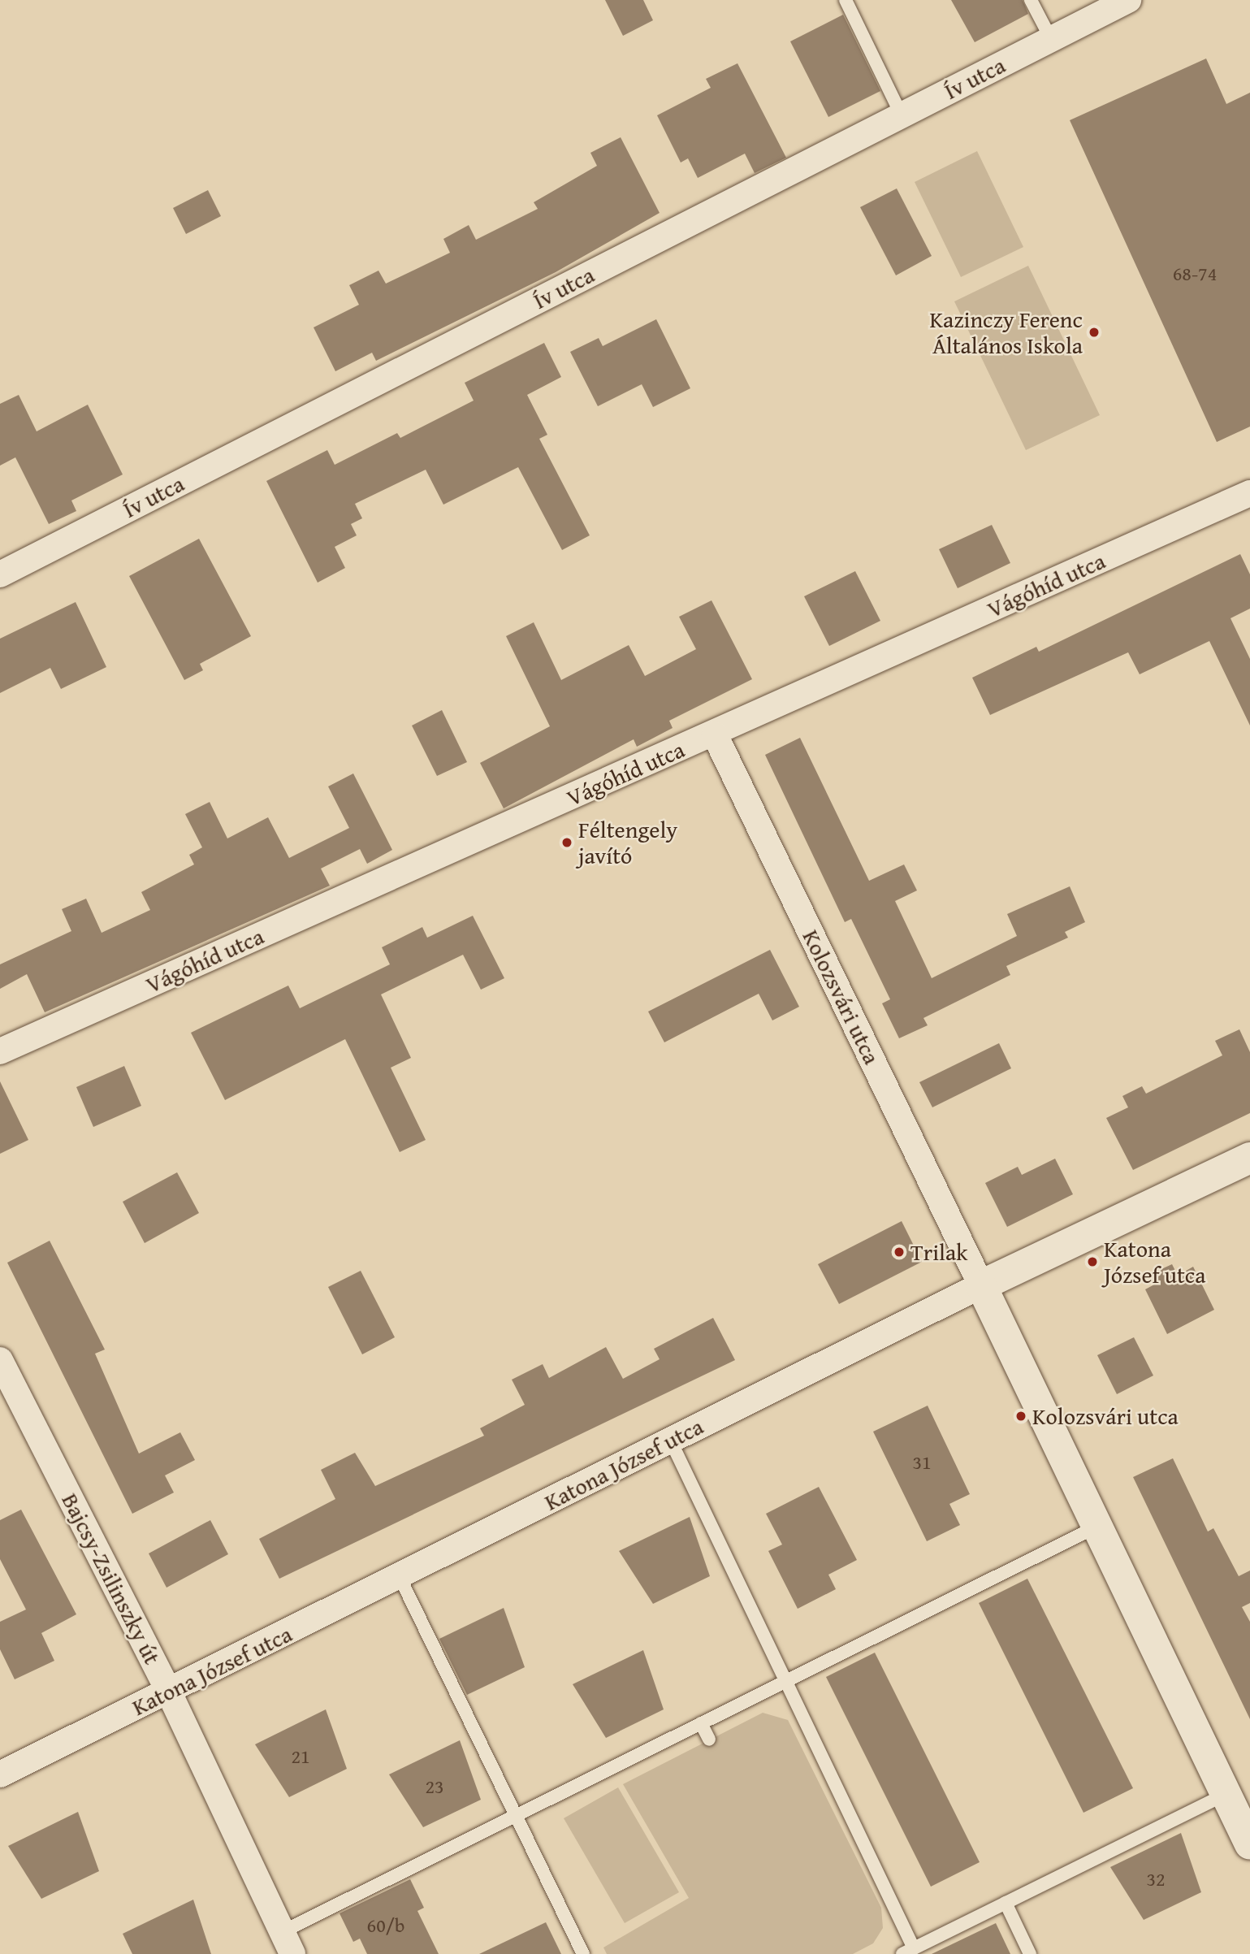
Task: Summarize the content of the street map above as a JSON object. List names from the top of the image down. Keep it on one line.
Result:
{"streets":{"street":["Ív utca","Vágóhíd utca","Kolozsvári utca","Katona József utca","Bajcsy-Zsilinszky út"]},"crossings":[["Vágóhíd utca","Kolozsvári utca"],["Kolozsvári utca","Katona József utca"],["Katona József utca","Bajcsy-Zsilinszky út"]],"places":["Kazinczy Ferenc Általános Iskola","Féltengely javító","Trilak","Katona József utca","Kolozsvári utca"],"house_numbers":["68-74","31","21","23","32","60/b"]}
